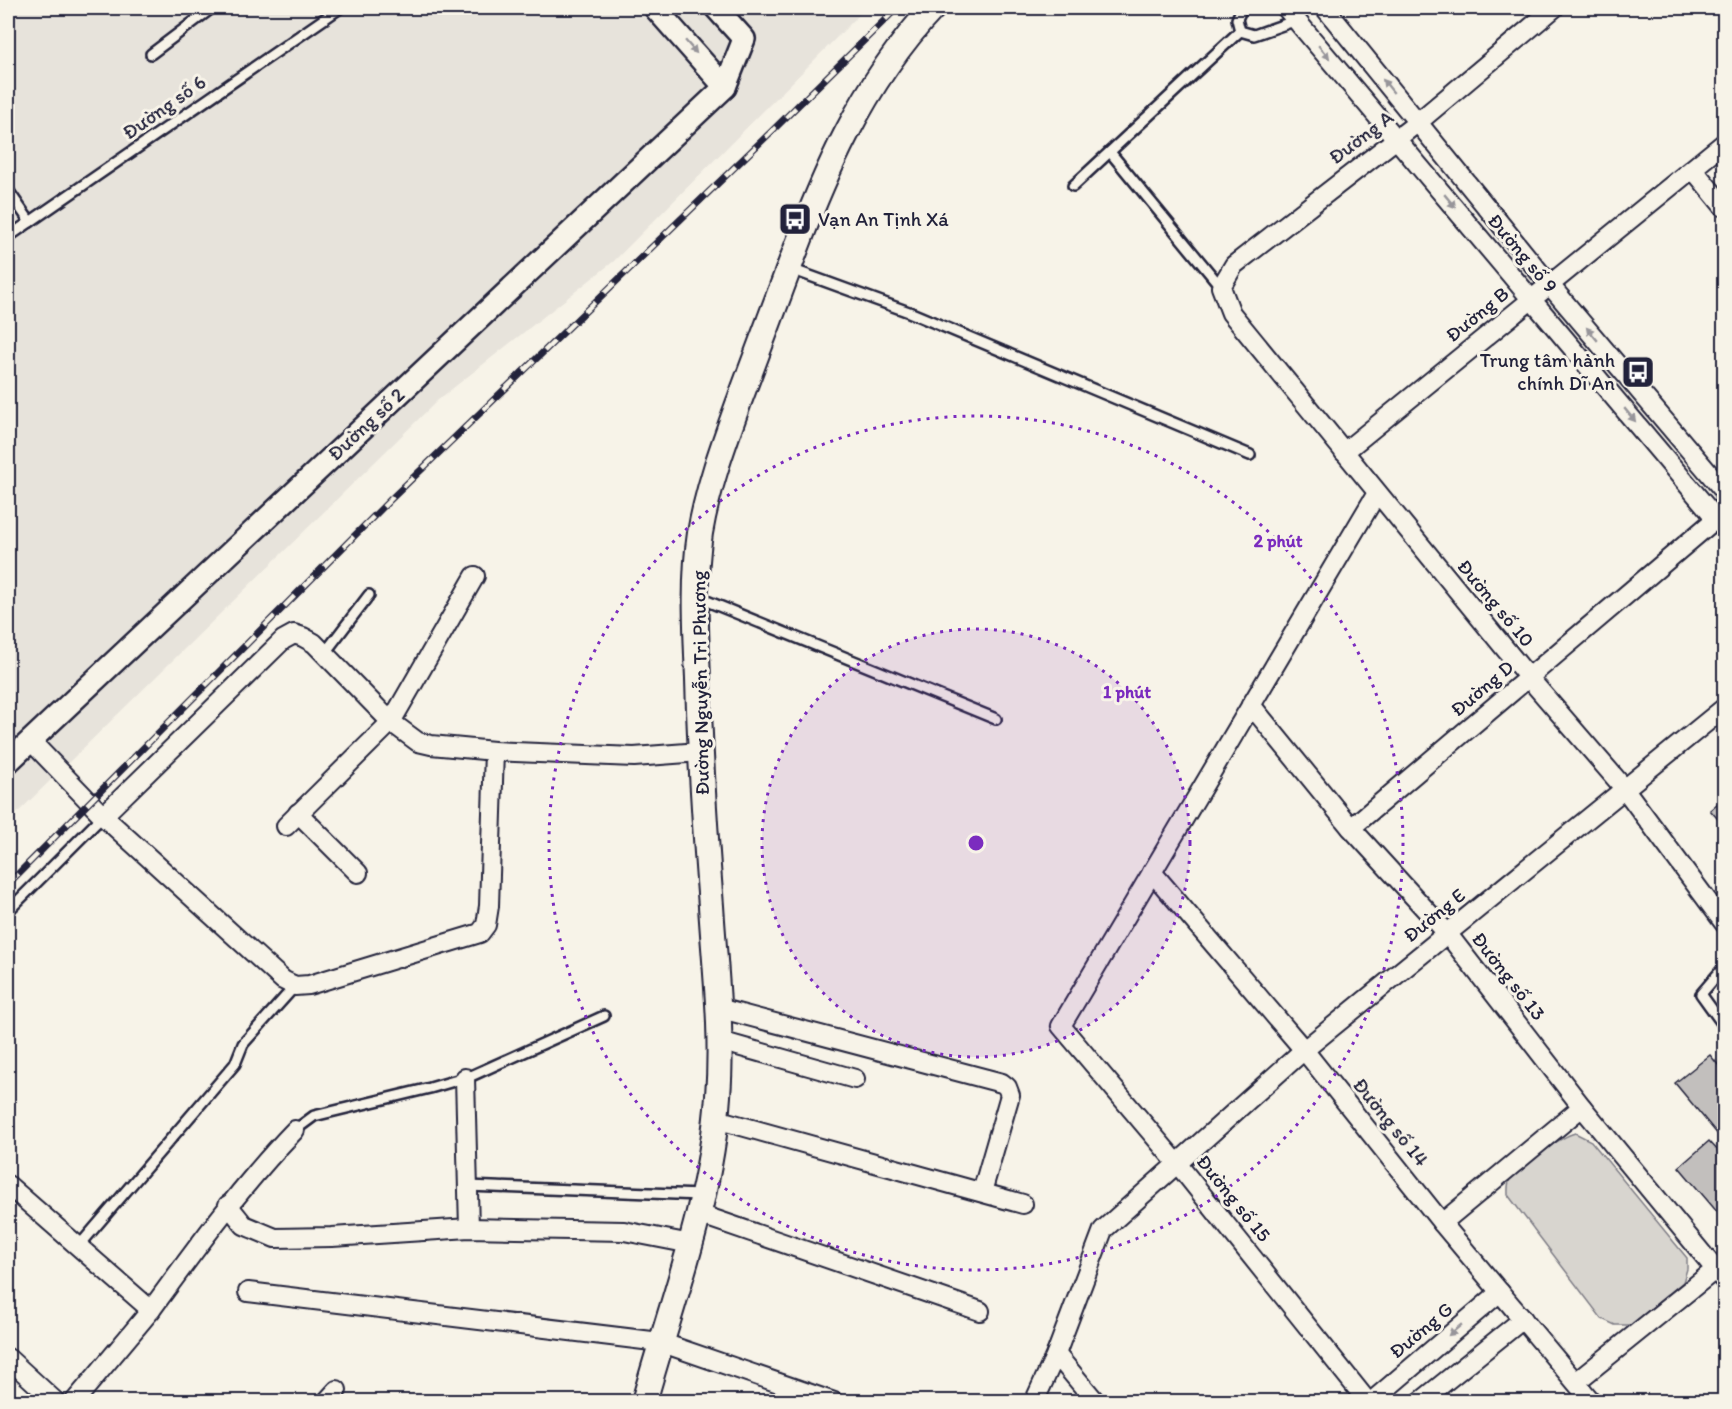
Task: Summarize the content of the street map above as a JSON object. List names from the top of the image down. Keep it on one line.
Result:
{"streets":{"main road":["Đường Nguyễn Tri Phương"],"street":["Đường A","Đường số 9","Đường B","Đường số 2","Đường số 10","Đường D","Đường E","Đường số 13","Đường số 14","Đường số 15","Đường G"],"lane":["Đường số 6"]},"crossings":[["Đường A","Đường số 9"],["Đường A","Đường số 10"],["Đường số 9","Đường B"],["Đường số 9","Đường D"],["Đường B","Đường số 10"],["Đường số 10","Đường D"],["Đường số 10","Đường E"],["Đường D","Đường số 13"],["Đường E","Đường số 13"],["Đường E","Đường số 14"],["Đường E","Đường số 15"],["Đường số 14","Đường số 15"],["Đường số 14","Đường G"],["Đường số 15","Đường G"]],"places":{"bus stop":["Vạn An Tịnh Xá","Trung tâm hành chính Dĩ An"]},"rings":["2 phút","1 phút"]}
